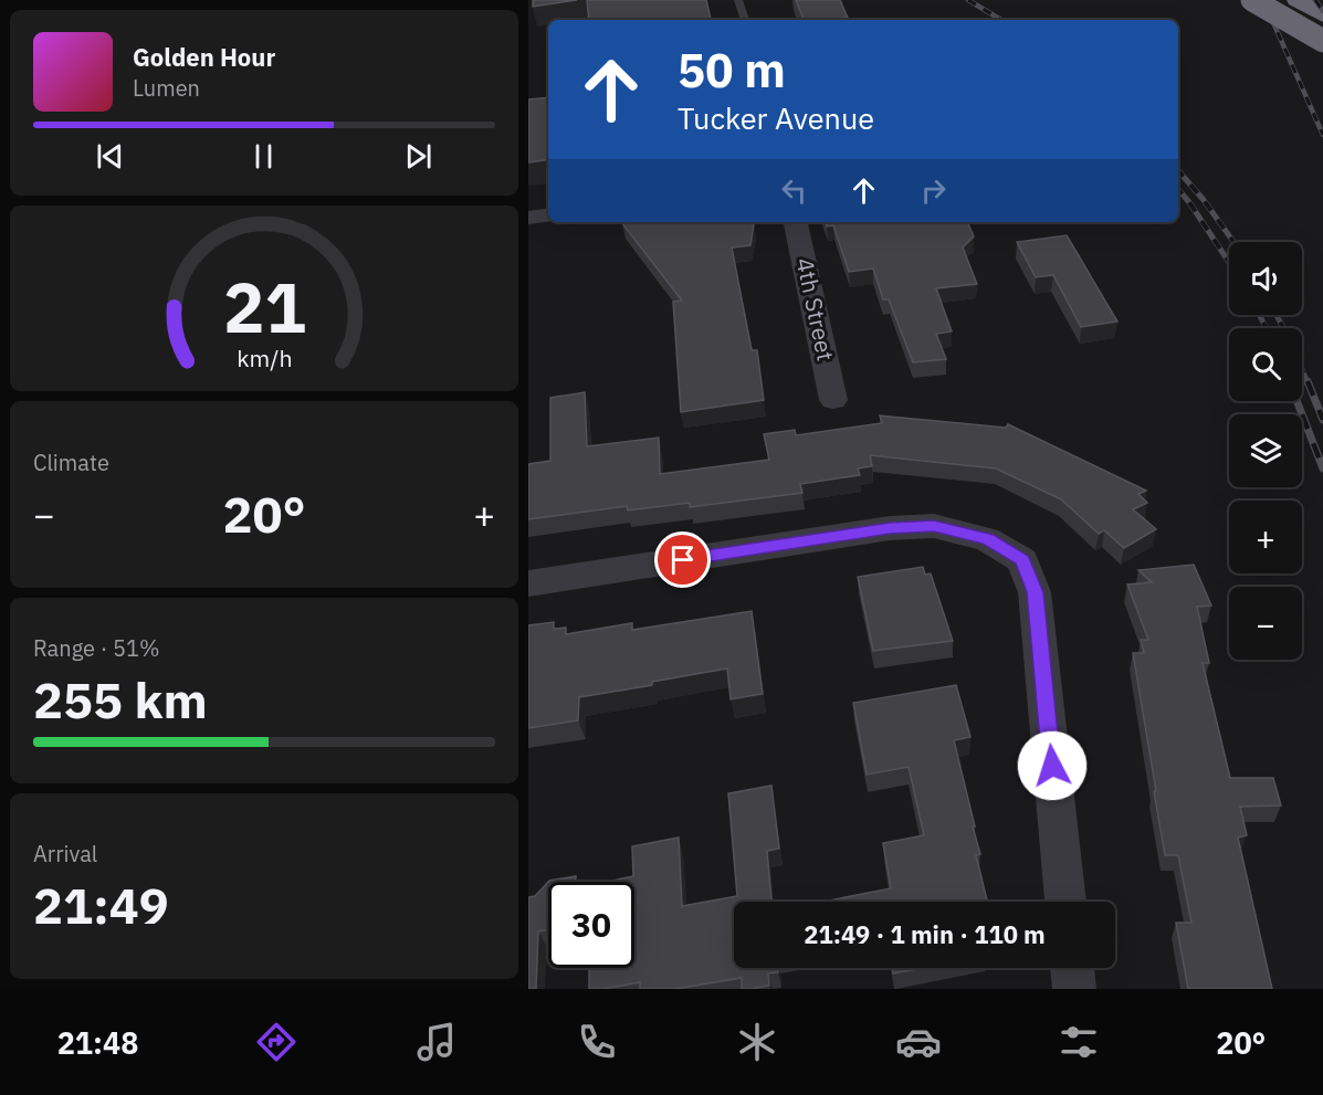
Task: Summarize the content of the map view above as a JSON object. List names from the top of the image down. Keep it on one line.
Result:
{"streets":{"street":["4th Street"]},"page":{"turn":["50 m","Tucker Avenue"],"song":["Golden Hour","Lumen"],"map_buttons":["+","−"],"tile":["Climate",["Range · 51%","255 km"],["Arrival","21:49"]],"heat":["−","20°","+"],"limit":"30","trip":"21:49 · 1 min · 110 m","tabs":["21:48","20°"],"gauge":["21","km/h"]}}
